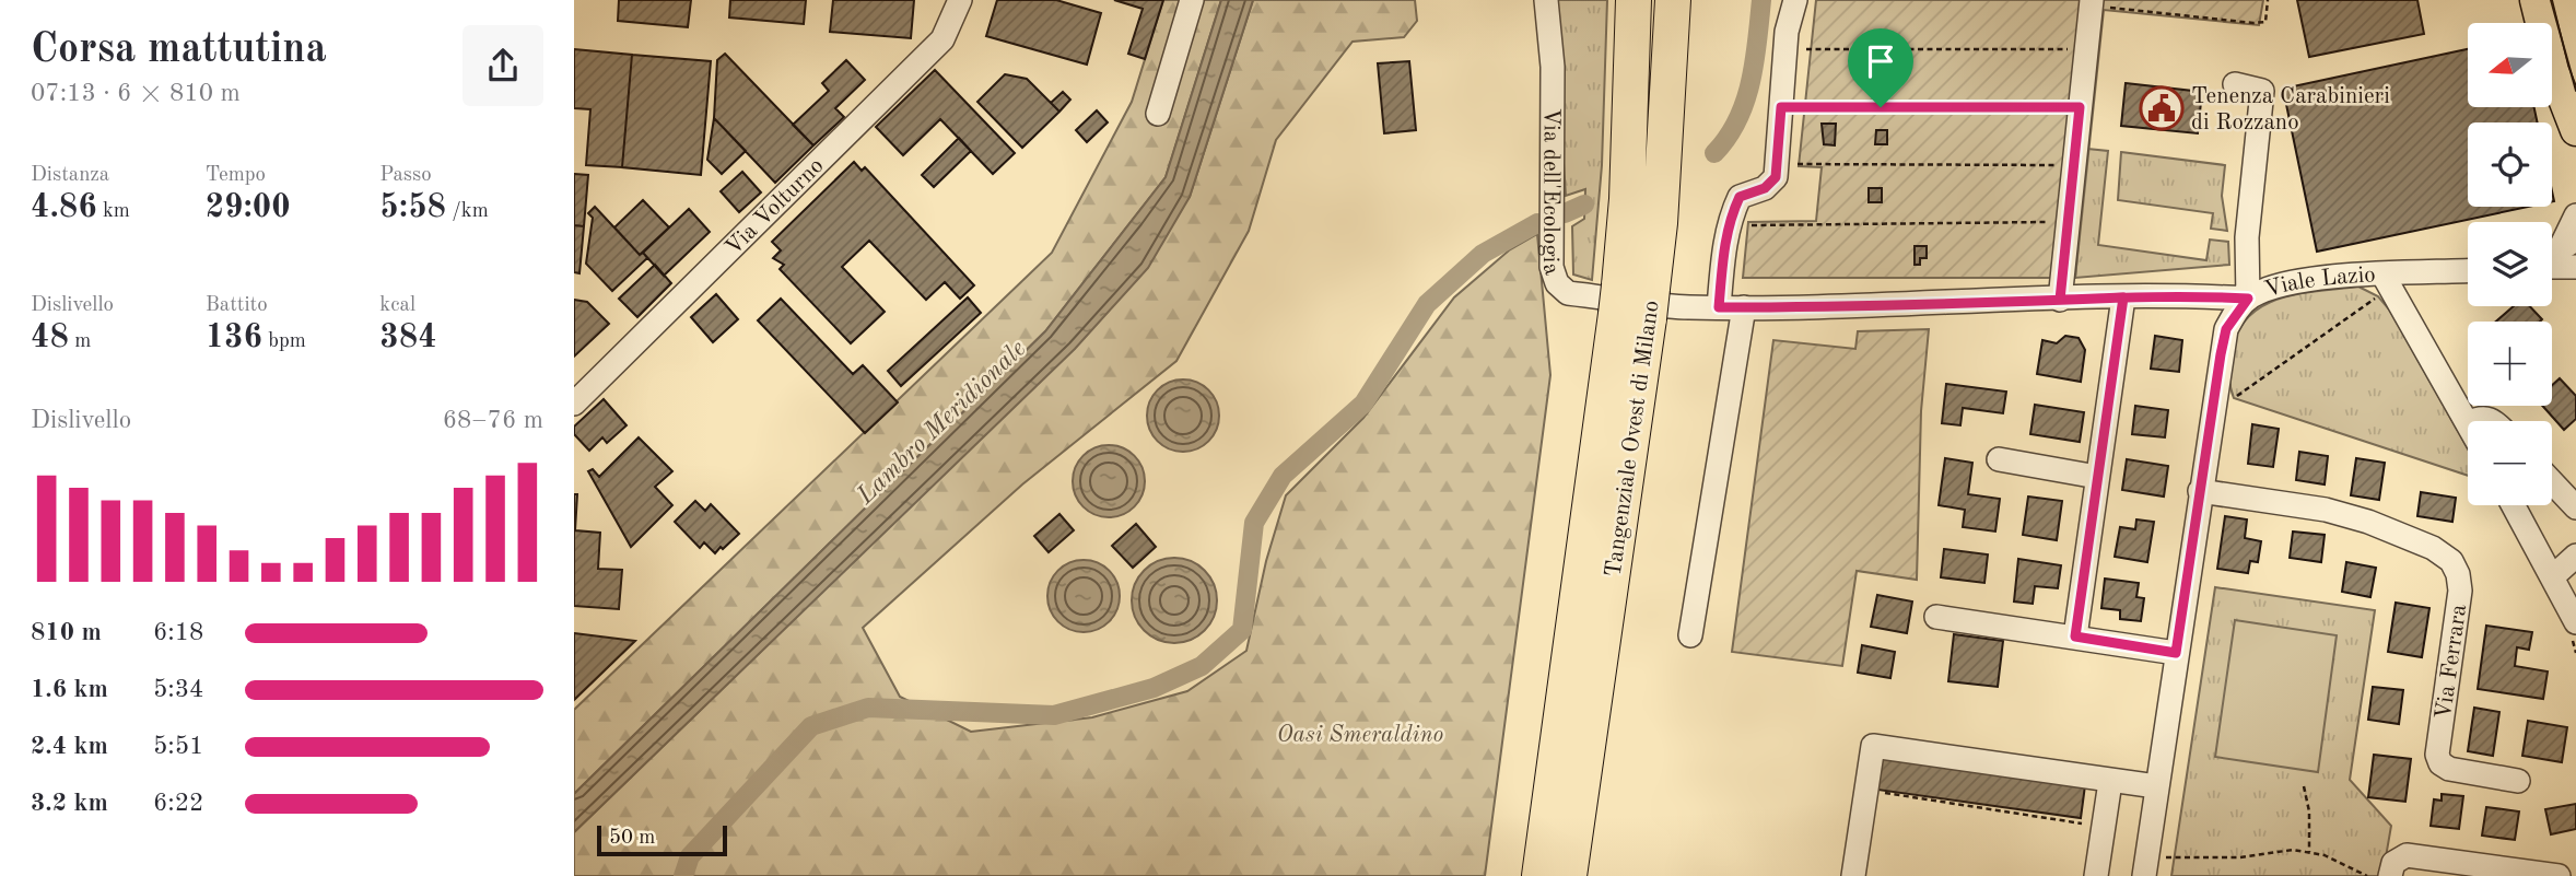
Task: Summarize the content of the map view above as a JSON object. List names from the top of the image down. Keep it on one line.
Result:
{"streets":{"highway":["Tangenziale Ovest di Milano"],"street":["Via dell'Ecologia","Via Volturno","Viale Lazio","Via Ferrara"]},"crossings":[["Via dell'Ecologia","Viale Lazio"],["Viale Lazio","Via Ferrara"]],"water":["Lambro Meridionale"],"parks":["Oasi Smeraldino"],"places":{"public building":["Tenenza Carabinieri di Rozzano"]},"scale_bar":"50 m","north":"left","page":{"heading":["Corsa mattutina","07:13 · 6 × 810 m"],"map_buttons":["+","−"],"stats":[["Distanza","4.86 km"],["Tempo","29:00"],["Passo","5:58 /km"],["Dislivello","48 m"],["Battito","136 bpm"],["kcal","384"]],"chart":["Dislivello","68–76 m"],"list":[{"name":"810 m","note":"6:18"},{"name":"1.6 km","note":"5:34"},{"name":"2.4 km","note":"5:51"},{"name":"3.2 km","note":"6:22"}],"scale":"50 m"}}
